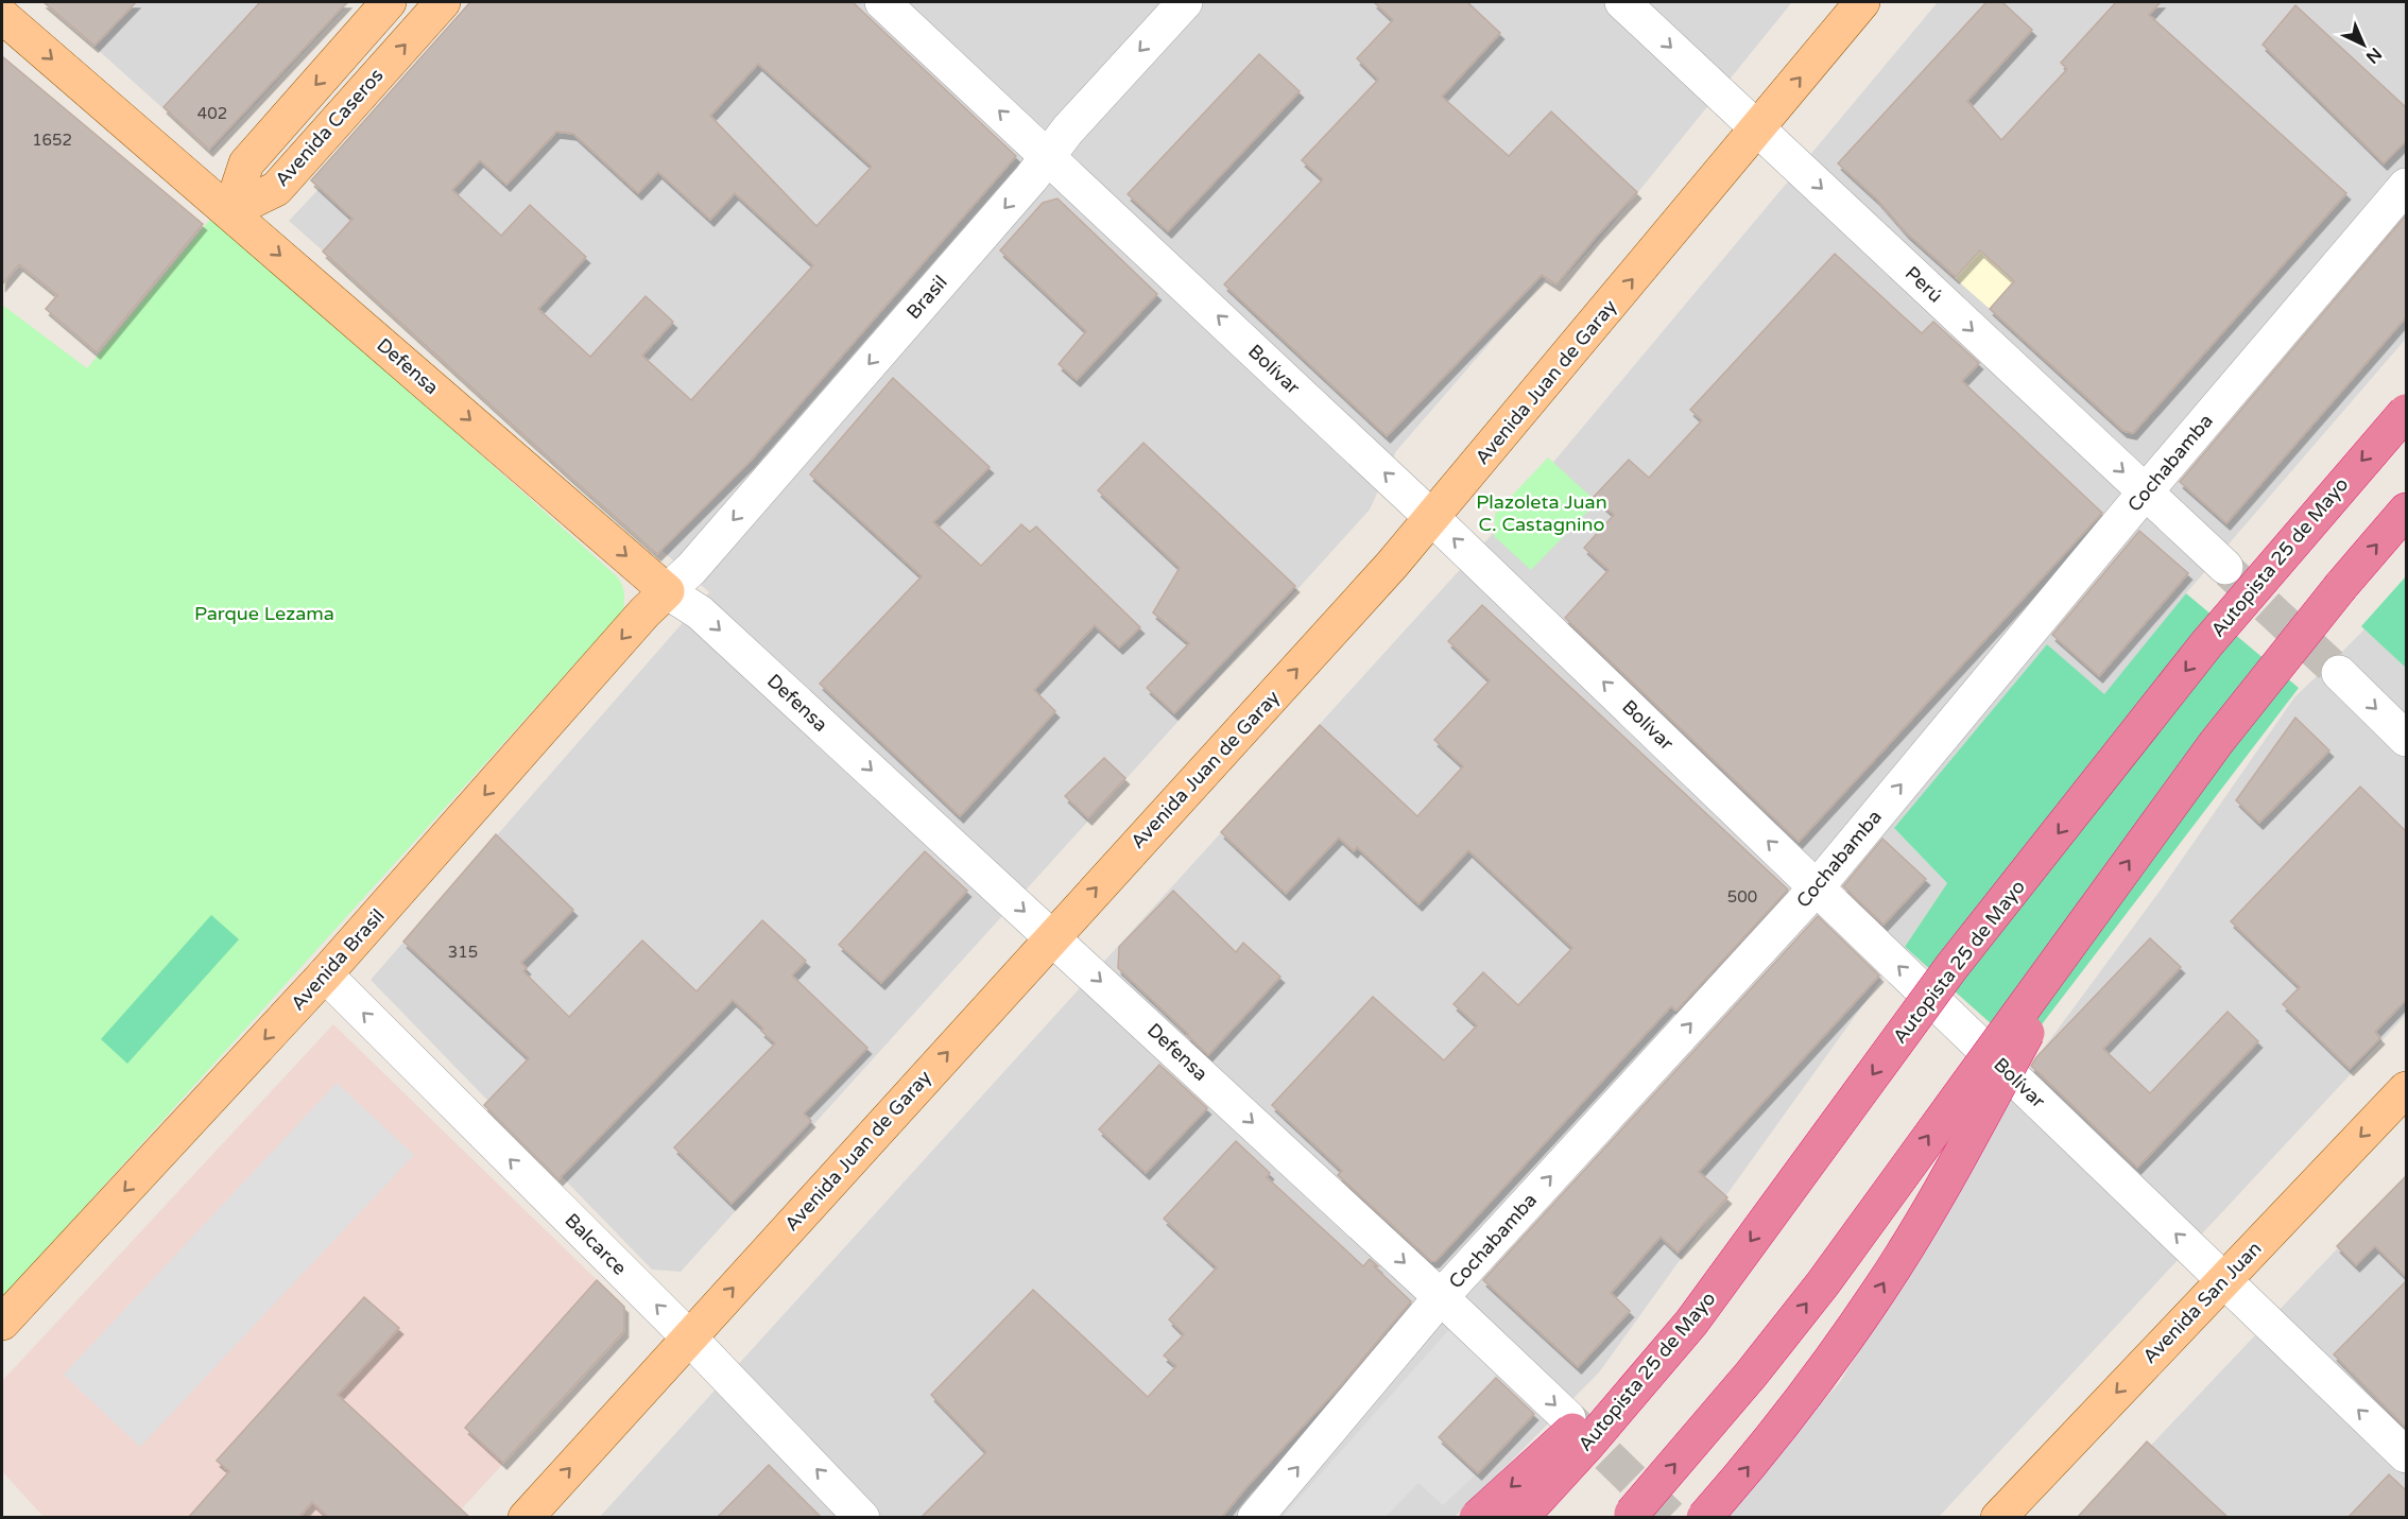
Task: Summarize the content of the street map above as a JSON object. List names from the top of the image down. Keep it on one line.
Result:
{"streets":{"highway":["Autopista 25 de Mayo"],"main road":["Avenida Caseros","Defensa","Avenida Juan de Garay","Avenida Brasil","Avenida San Juan"],"street":["Perú","Brasil","Bolívar","Cochabamba","Balcarce"]},"crossings":[["Avenida Caseros","Defensa"],["Perú","Avenida Juan de Garay"],["Perú","Cochabamba"],["Brasil","Defensa"],["Brasil","Bolívar"],["Brasil","Avenida Brasil"],["Defensa","Avenida Juan de Garay"],["Defensa","Cochabamba"],["Defensa","Avenida Brasil"],["Bolívar","Avenida Juan de Garay"],["Bolívar","Cochabamba"],["Bolívar","Avenida San Juan"],["Avenida Juan de Garay","Balcarce"],["Avenida Brasil","Balcarce"]],"one_way":["Perú","Brasil","Defensa","Bolívar","Avenida Juan de Garay","Cochabamba","Avenida Brasil","Balcarce","Avenida San Juan"],"parks":["Plazoleta Juan C. Castagnino","Parque Lezama"],"house_numbers":["402","1652","500","315"],"north":"bottom right"}
